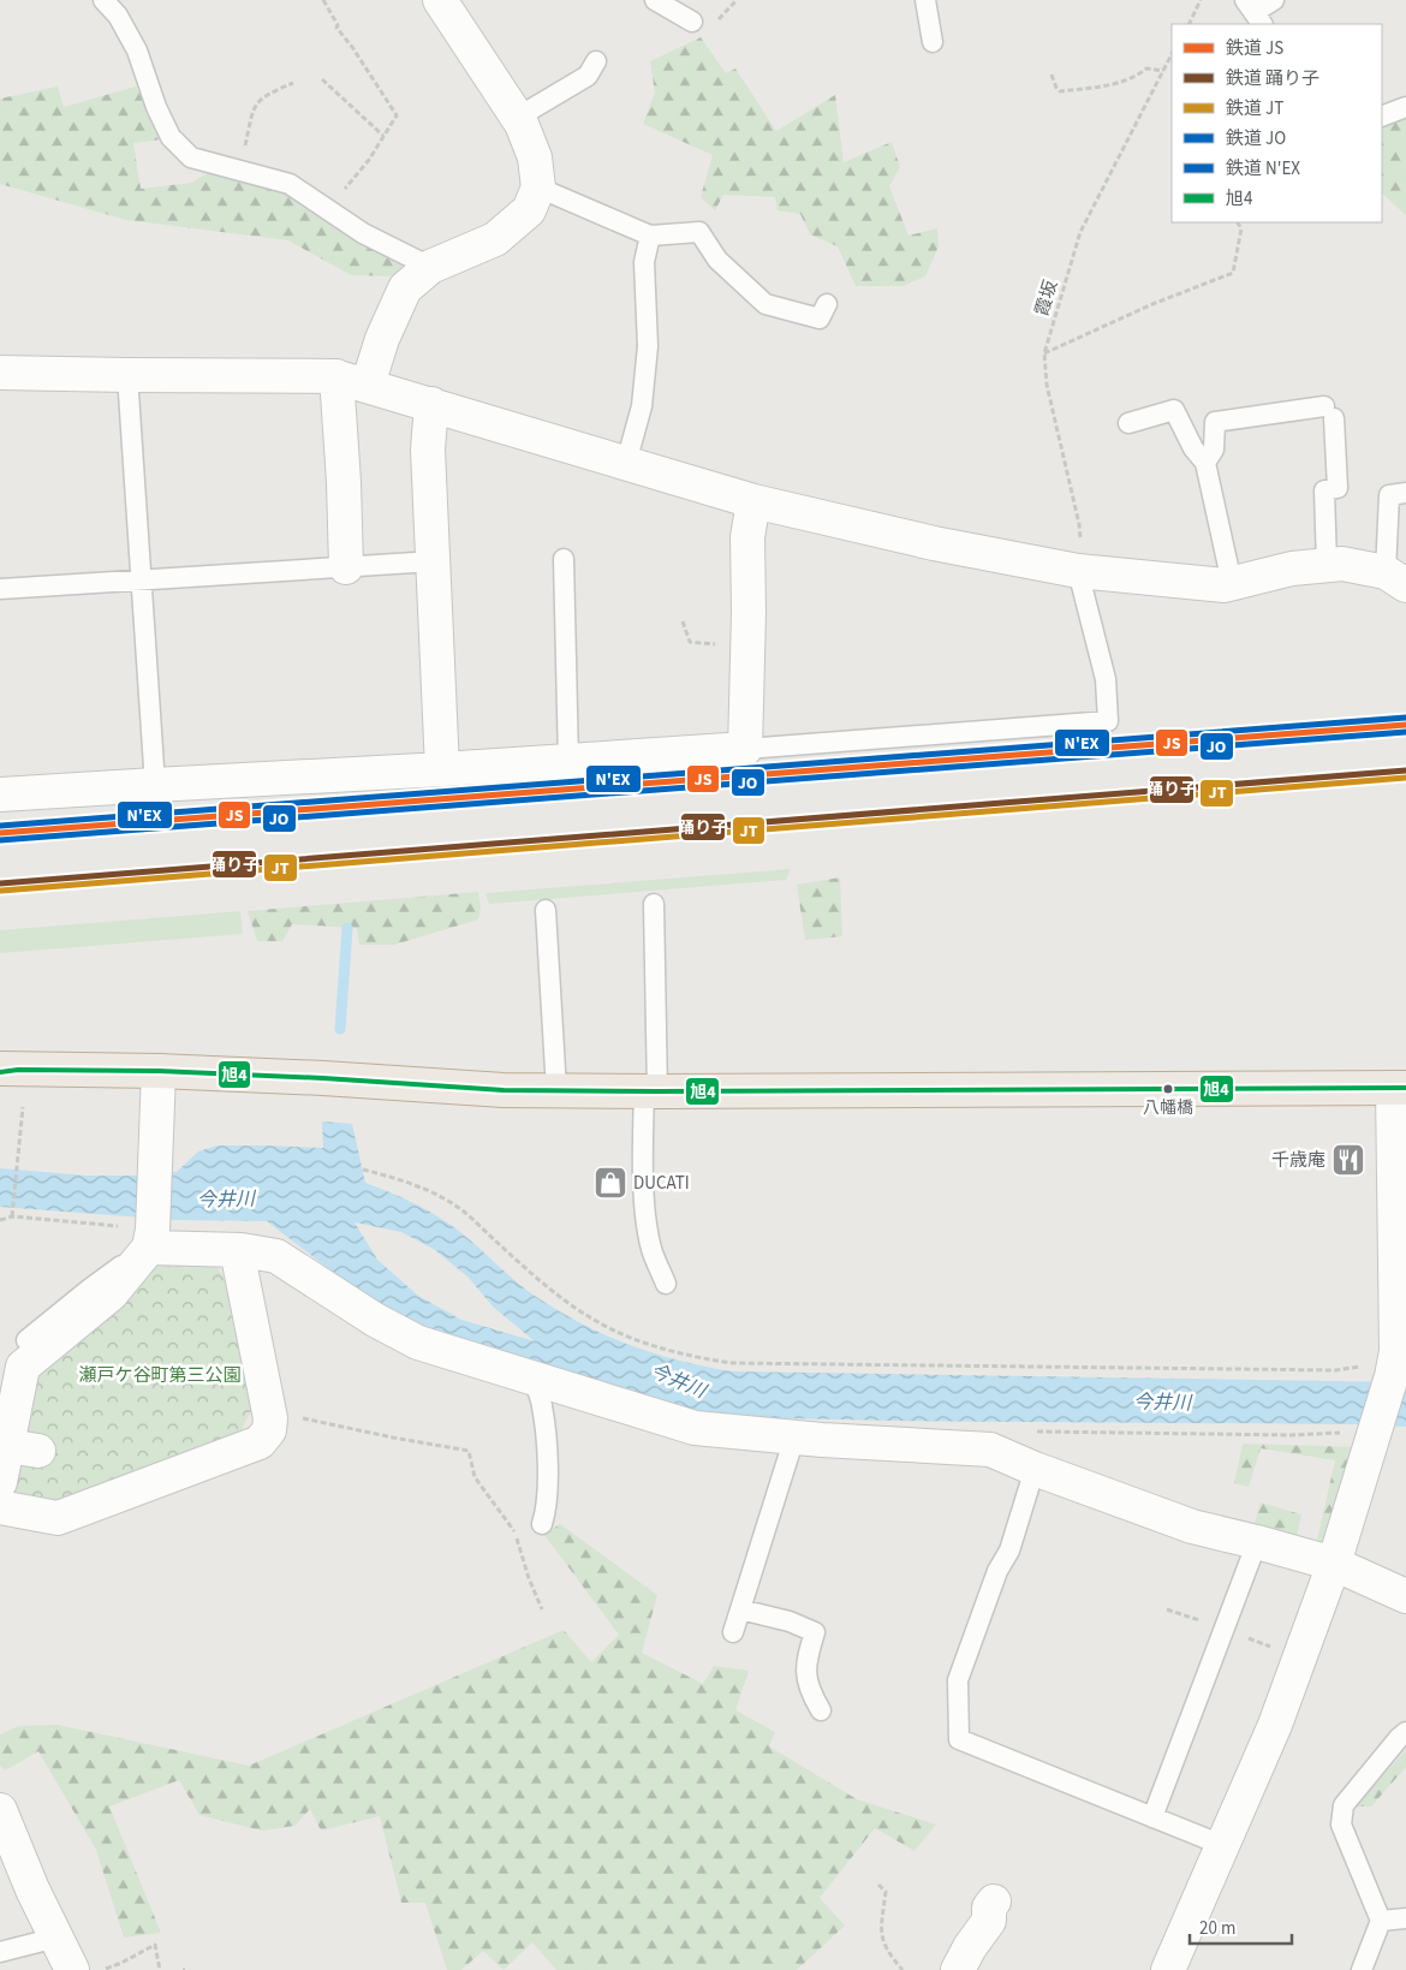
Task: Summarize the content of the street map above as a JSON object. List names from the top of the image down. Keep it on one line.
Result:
{"streets":{"path":["霞坂"]},"water":["今井川"],"parks":["瀬戸ケ谷町第三公園"],"places":{"other":["八幡橋"],"restaurant":["千歳庵"],"shop":["DUCATI"]},"lines":["rail line N'EX","rail line JS","rail line JO","rail line 踊り子","rail line JT","transit line 旭4"],"legend":["鉄道 JS","鉄道 踊り子","鉄道 JT","鉄道 JO","鉄道 N'EX","旭4"],"scale_bar":"20 m"}
